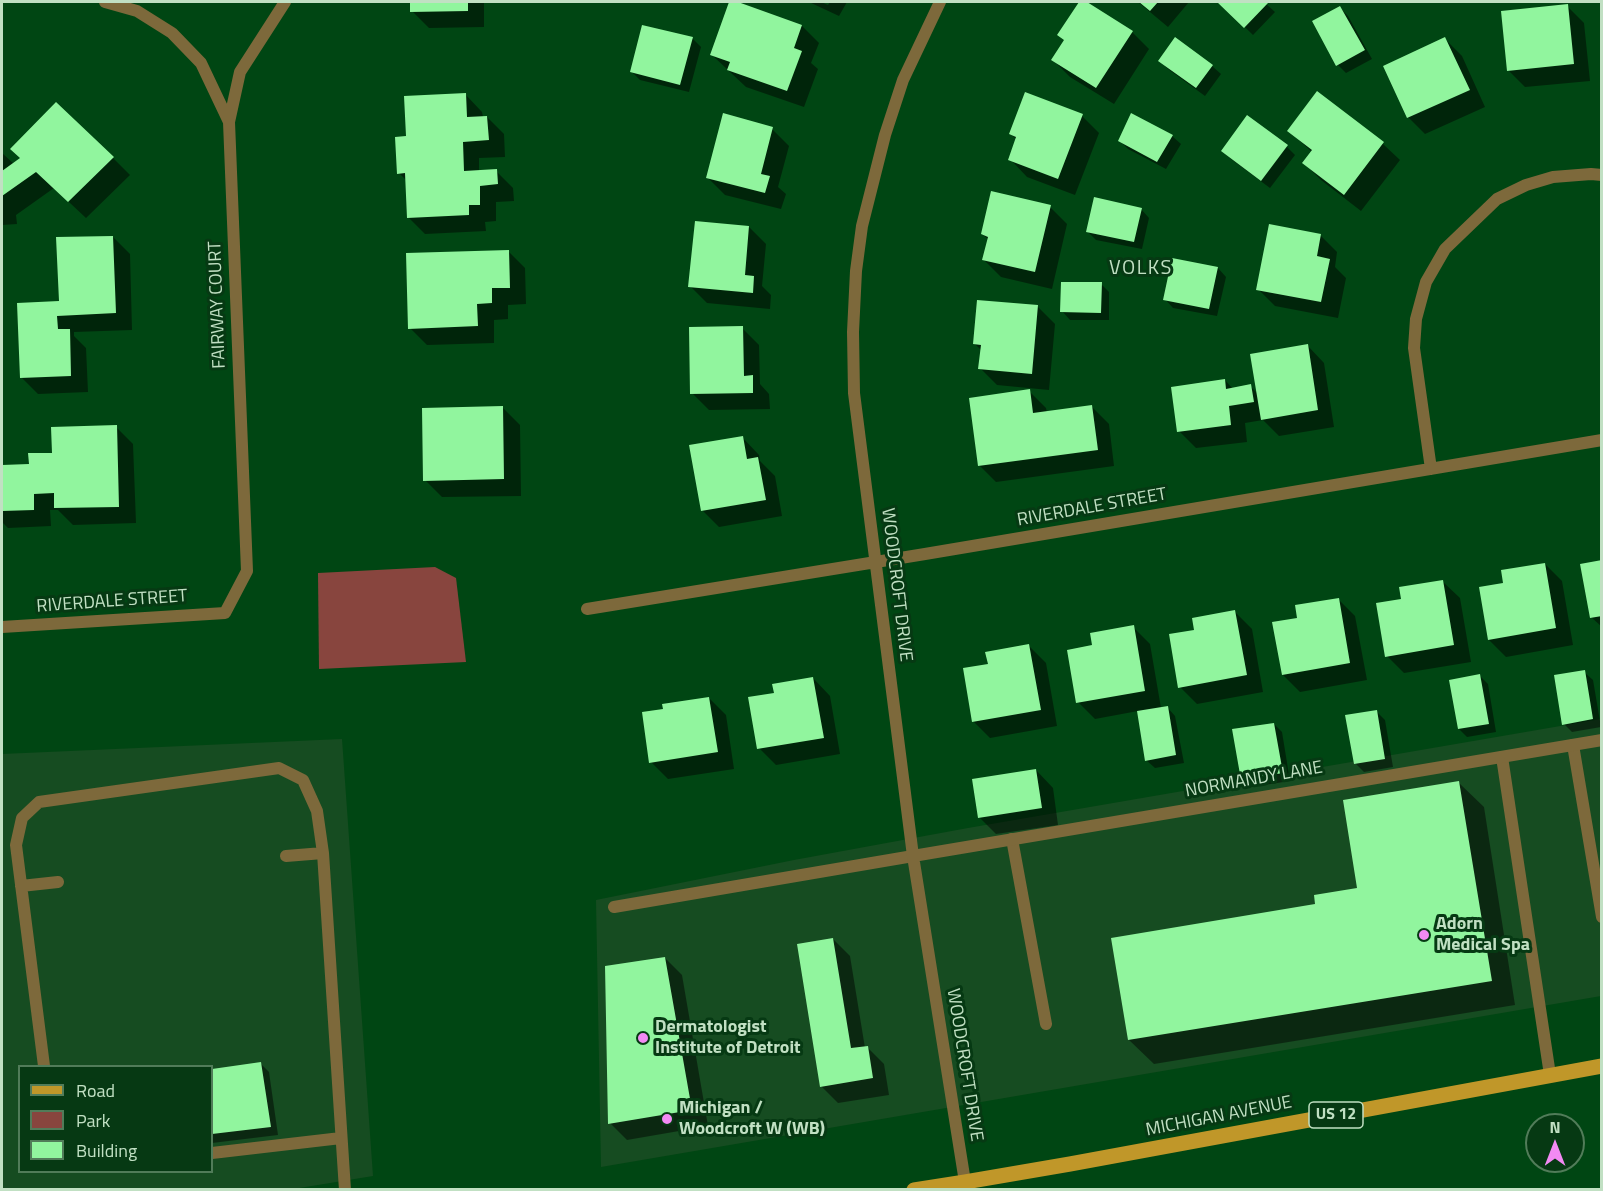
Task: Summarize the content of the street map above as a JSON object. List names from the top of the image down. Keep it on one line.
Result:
{"streets":{"main road":["US 12","MICHIGAN AVENUE"],"street":["FAIRWAY COURT","RIVERDALE STREET","WOODCROFT DRIVE","NORMANDY LANE"]},"crossings":[["FAIRWAY COURT","RIVERDALE STREET"],["RIVERDALE STREET","WOODCROFT DRIVE"],["WOODCROFT DRIVE","NORMANDY LANE"],["WOODCROFT DRIVE","MICHIGAN AVENUE"]],"districts":["VOLKS"],"places":["Adorn Medical Spa","Dermatologist Institute of Detroit","Michigan / Woodcroft W (WB)"],"legend":["Road","Park","Building"],"north":"top"}
